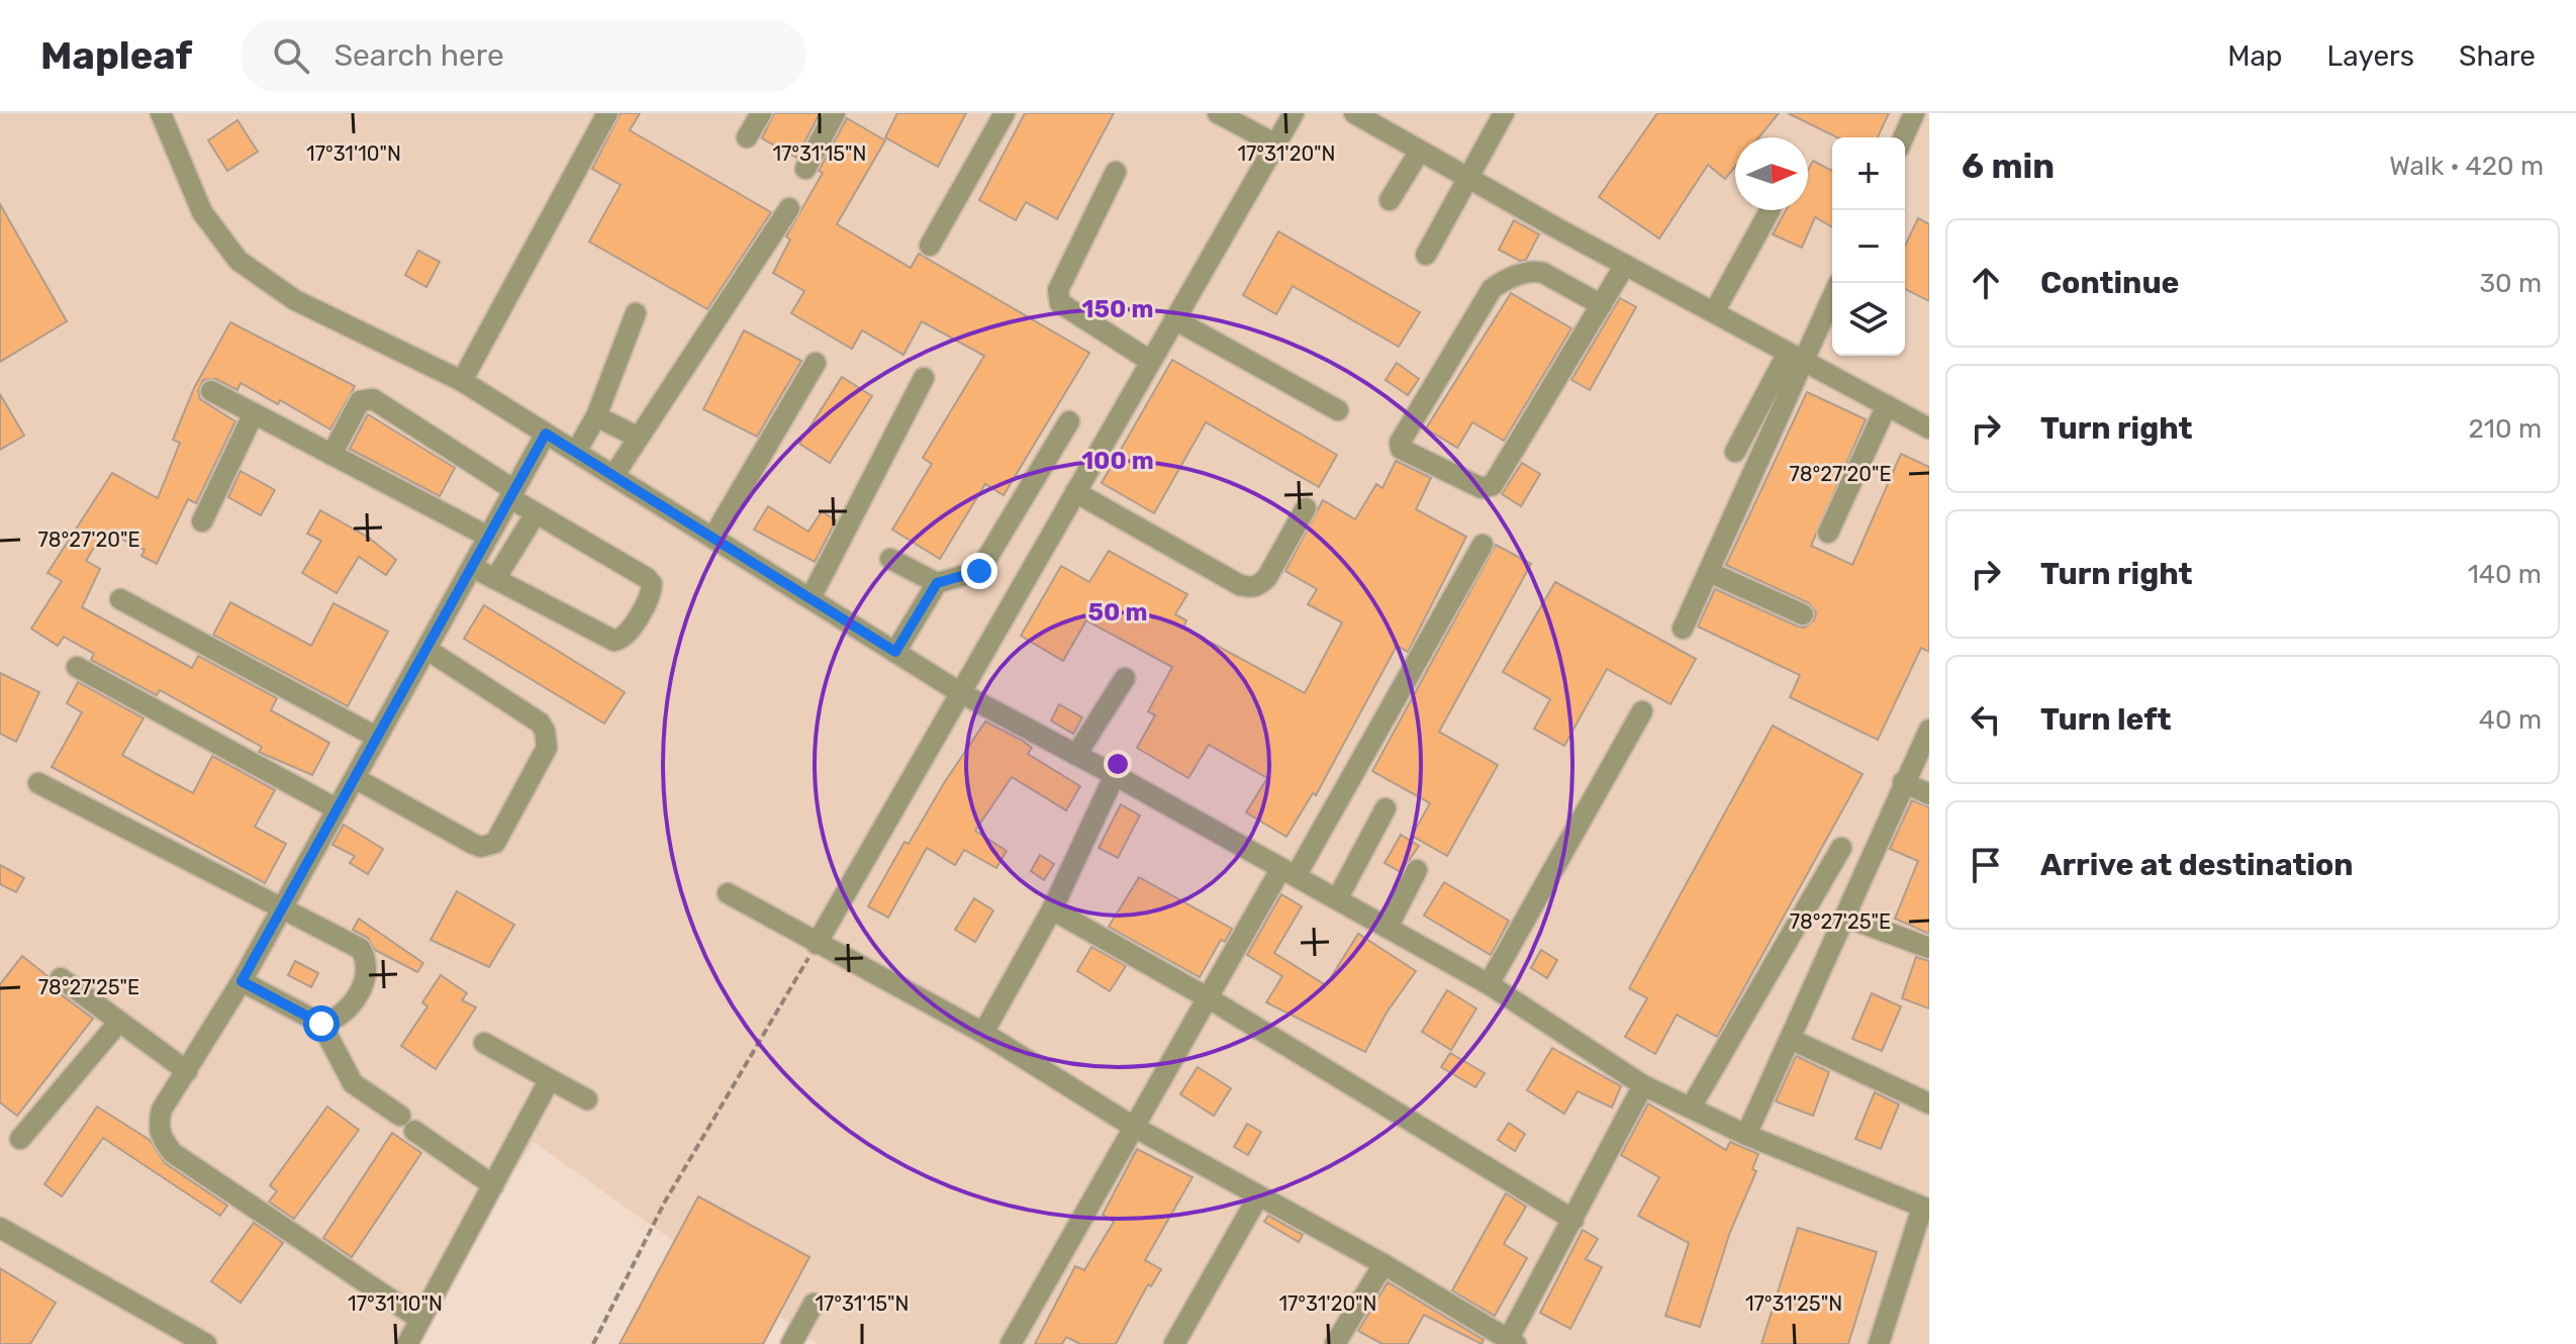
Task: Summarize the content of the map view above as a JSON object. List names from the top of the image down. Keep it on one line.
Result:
{"north":"right","page":{"header":"Mapleaf","search":"Search here","nav":["Map","Layers","Share"],"heading":["6 min","Walk · 420 m"],"map_buttons":["+","−"],"list":[["Continue","30 m"],["Turn right","210 m"],["Turn right","140 m"],["Turn left","40 m"],"Arrive at destination"]},"coordinates":["17°31'10\"N","17°31'15\"N","17°31'20\"N","78°27'20\"E","78°27'25\"E","17°31'25\"N"],"rings":["150 m","100 m","50 m"]}
